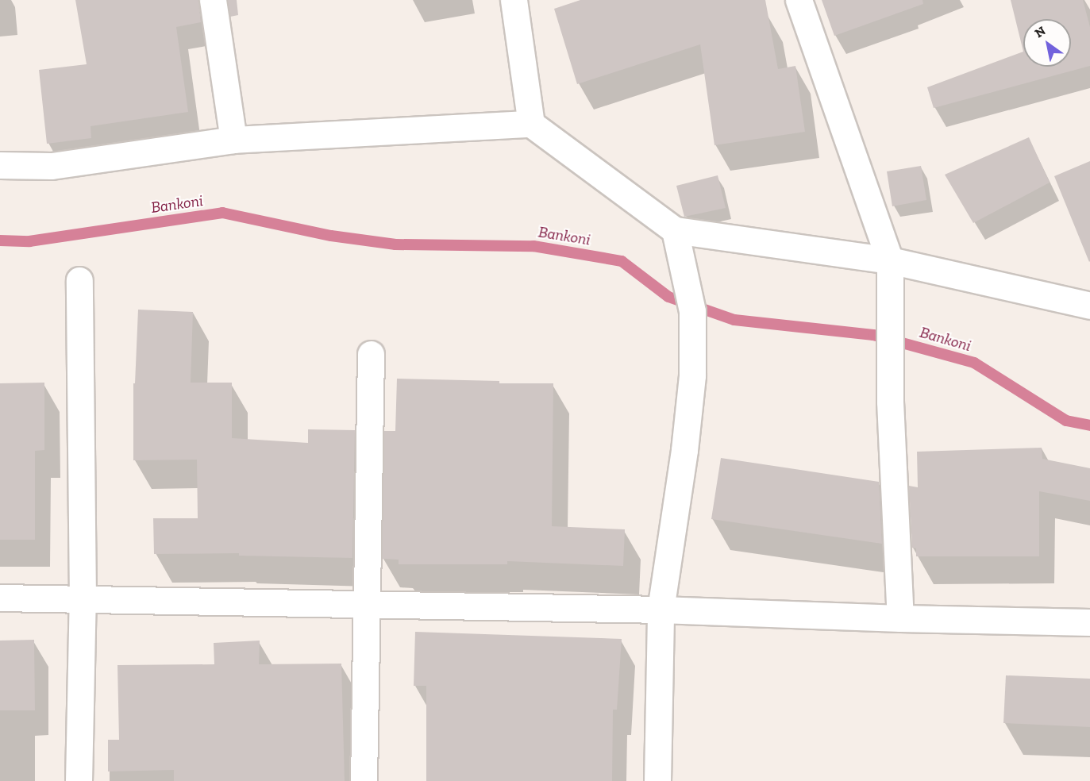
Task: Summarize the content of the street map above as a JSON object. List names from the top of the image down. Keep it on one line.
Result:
{"water":["Bankoni"],"north":"top left"}
